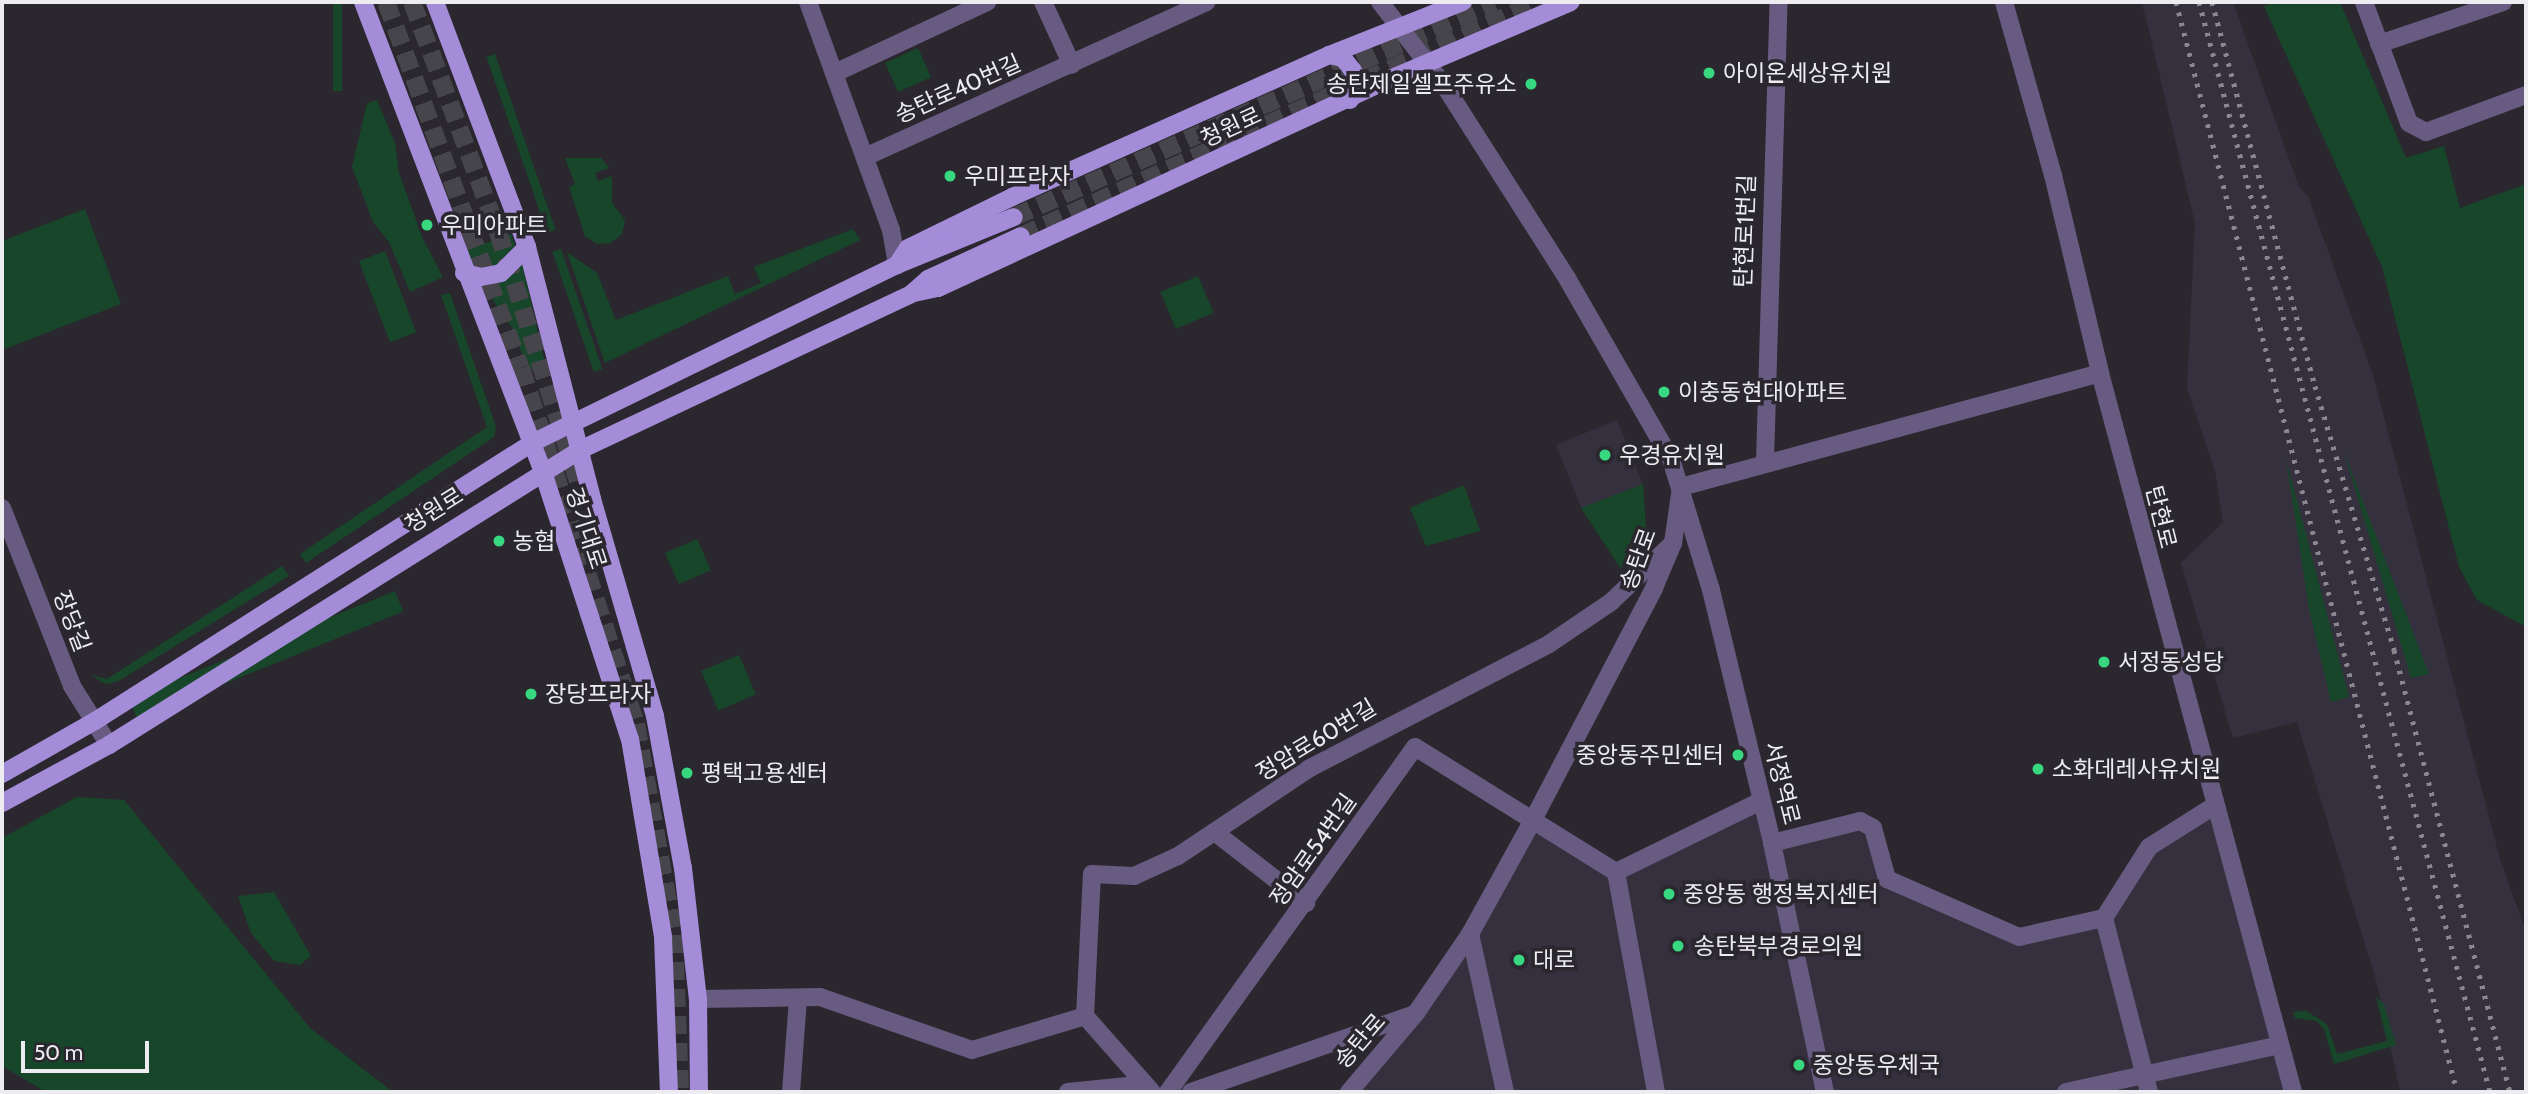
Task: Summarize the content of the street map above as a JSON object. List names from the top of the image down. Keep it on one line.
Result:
{"streets":{"main road":["청원로","경기대로"],"street":["송탄로40번길","탄현로1번길","탄현로","송탄로","장당길","정암로60번길","서정역로","정암로54번길"]},"crossings":[["청원로","경기대로"],["청원로","송탄로"],["청원로","장당길"],["송탄로","정암로60번길"],["송탄로","서정역로"],["송탄로","정암로54번길"]],"places":["아이온세상유치원","송탄제일셀프주유소","우미프라자","우미아파트","이충동현대아파트","우경유치원","농협","서정동성당","장당프라자","중앙동주민센터","소화데레사유치원","평택고용센터","중앙동 행정복지센터","송탄북부경로의원","대로","중앙동우체국"],"scale_bar":"50 m"}
